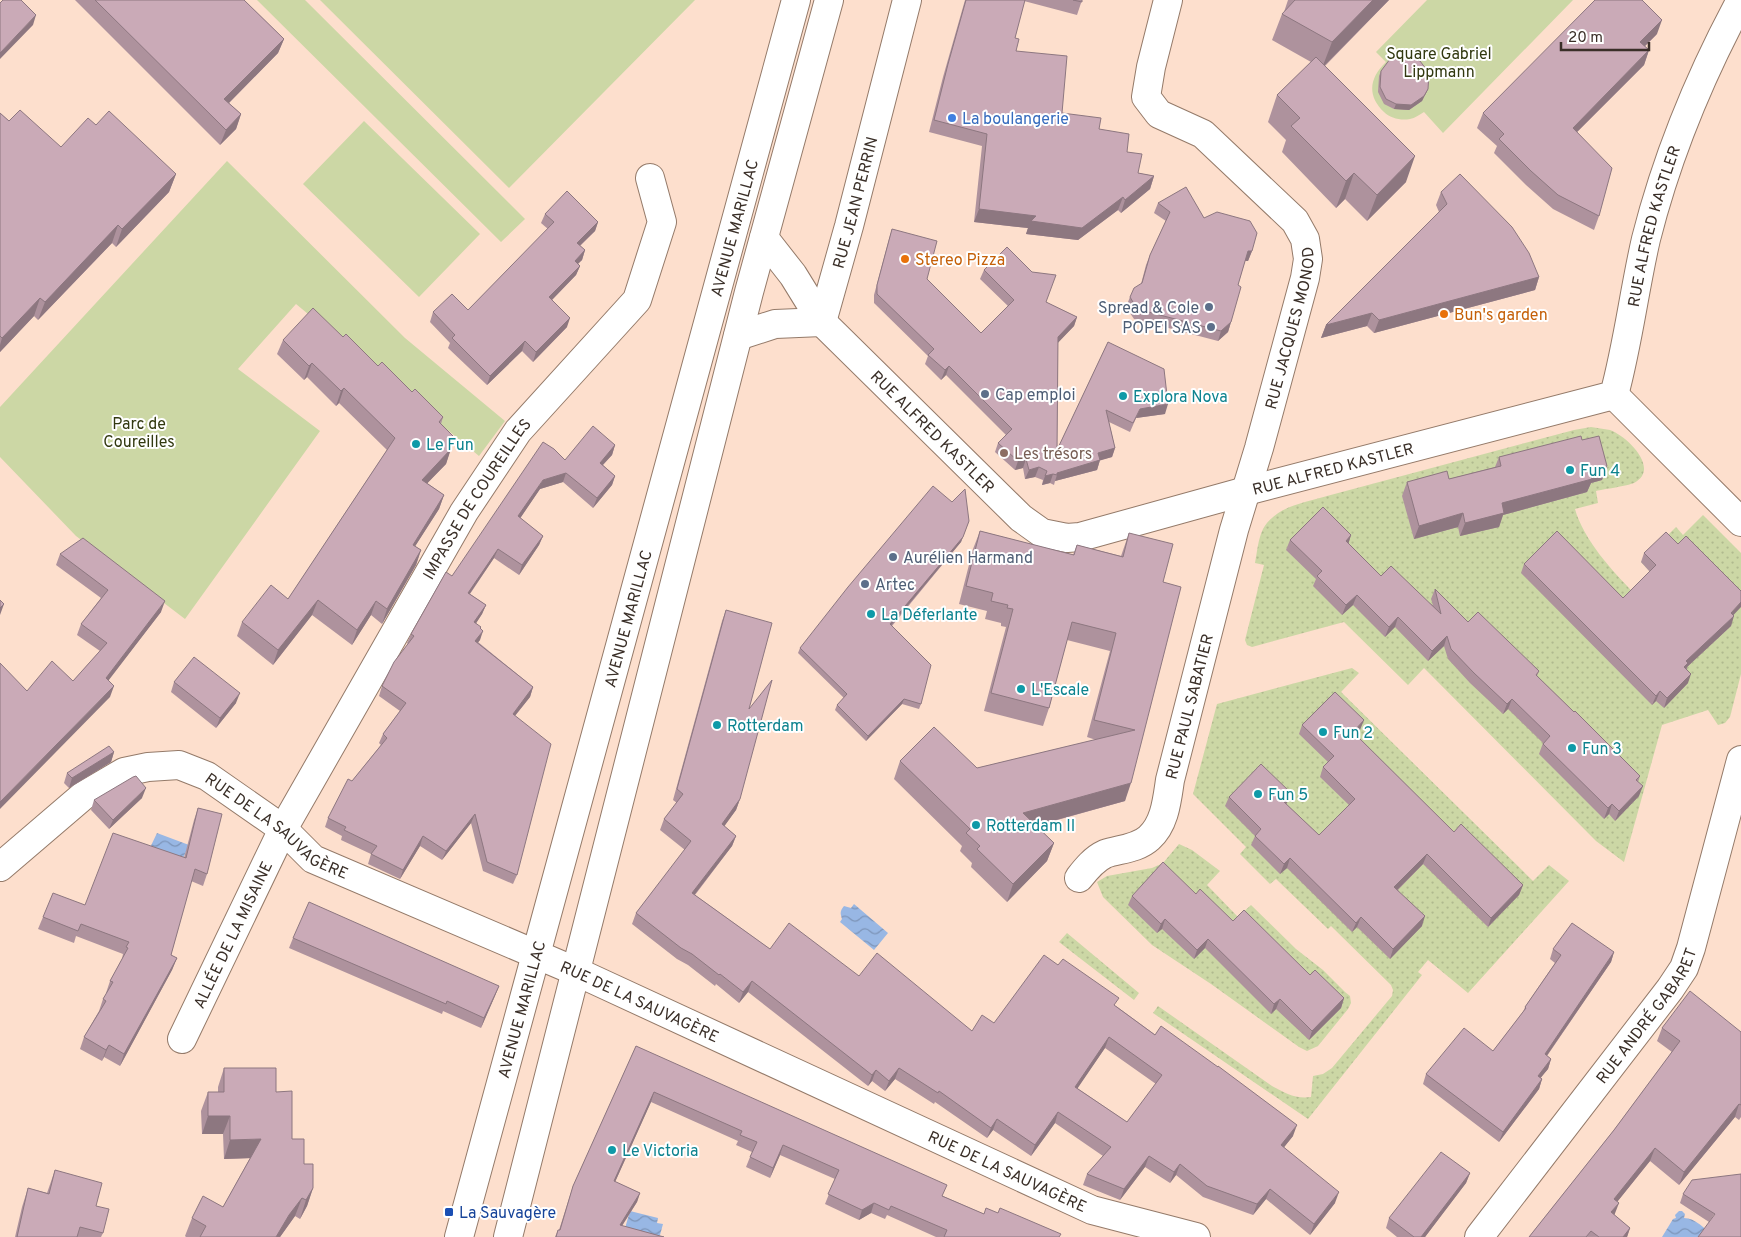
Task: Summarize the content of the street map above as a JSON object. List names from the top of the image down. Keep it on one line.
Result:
{"streets":{"street":["RUE JEAN PERRIN","RUE ALFRED KASTLER","AVENUE MARILLAC","RUE JACQUES MONOD","IMPASSE DE COUREILLES","RUE PAUL SABATIER","RUE DE LA SAUVAGÈRE","ALLÉE DE LA MISAINE","RUE ANDRÉ GABARET"]},"crossings":[["RUE JEAN PERRIN","RUE ALFRED KASTLER"],["RUE ALFRED KASTLER","AVENUE MARILLAC"],["RUE ALFRED KASTLER","RUE JACQUES MONOD"],["RUE ALFRED KASTLER","RUE PAUL SABATIER"],["AVENUE MARILLAC","RUE DE LA SAUVAGÈRE"],["RUE JACQUES MONOD","RUE PAUL SABATIER"],["IMPASSE DE COUREILLES","RUE DE LA SAUVAGÈRE"],["IMPASSE DE COUREILLES","ALLÉE DE LA MISAINE"],["RUE DE LA SAUVAGÈRE","ALLÉE DE LA MISAINE"]],"parks":["Square Gabriel Lippmann","Parc de Coureilles"],"places":{"other":["La boulangerie","Stereo Pizza","Spread & Cole","Bun's garden","POPEI SAS","Cap emploi","Explora Nova","Le Fun","Les trésors","Fun 4","Aurélien Harmand","Artec","La Déferlante","L'Escale","Rotterdam","Fun 2","Fun 3","Fun 5","Rotterdam II","Le Victoria"],"transit":["La Sauvagère"]},"scale_bar":"20 m"}
